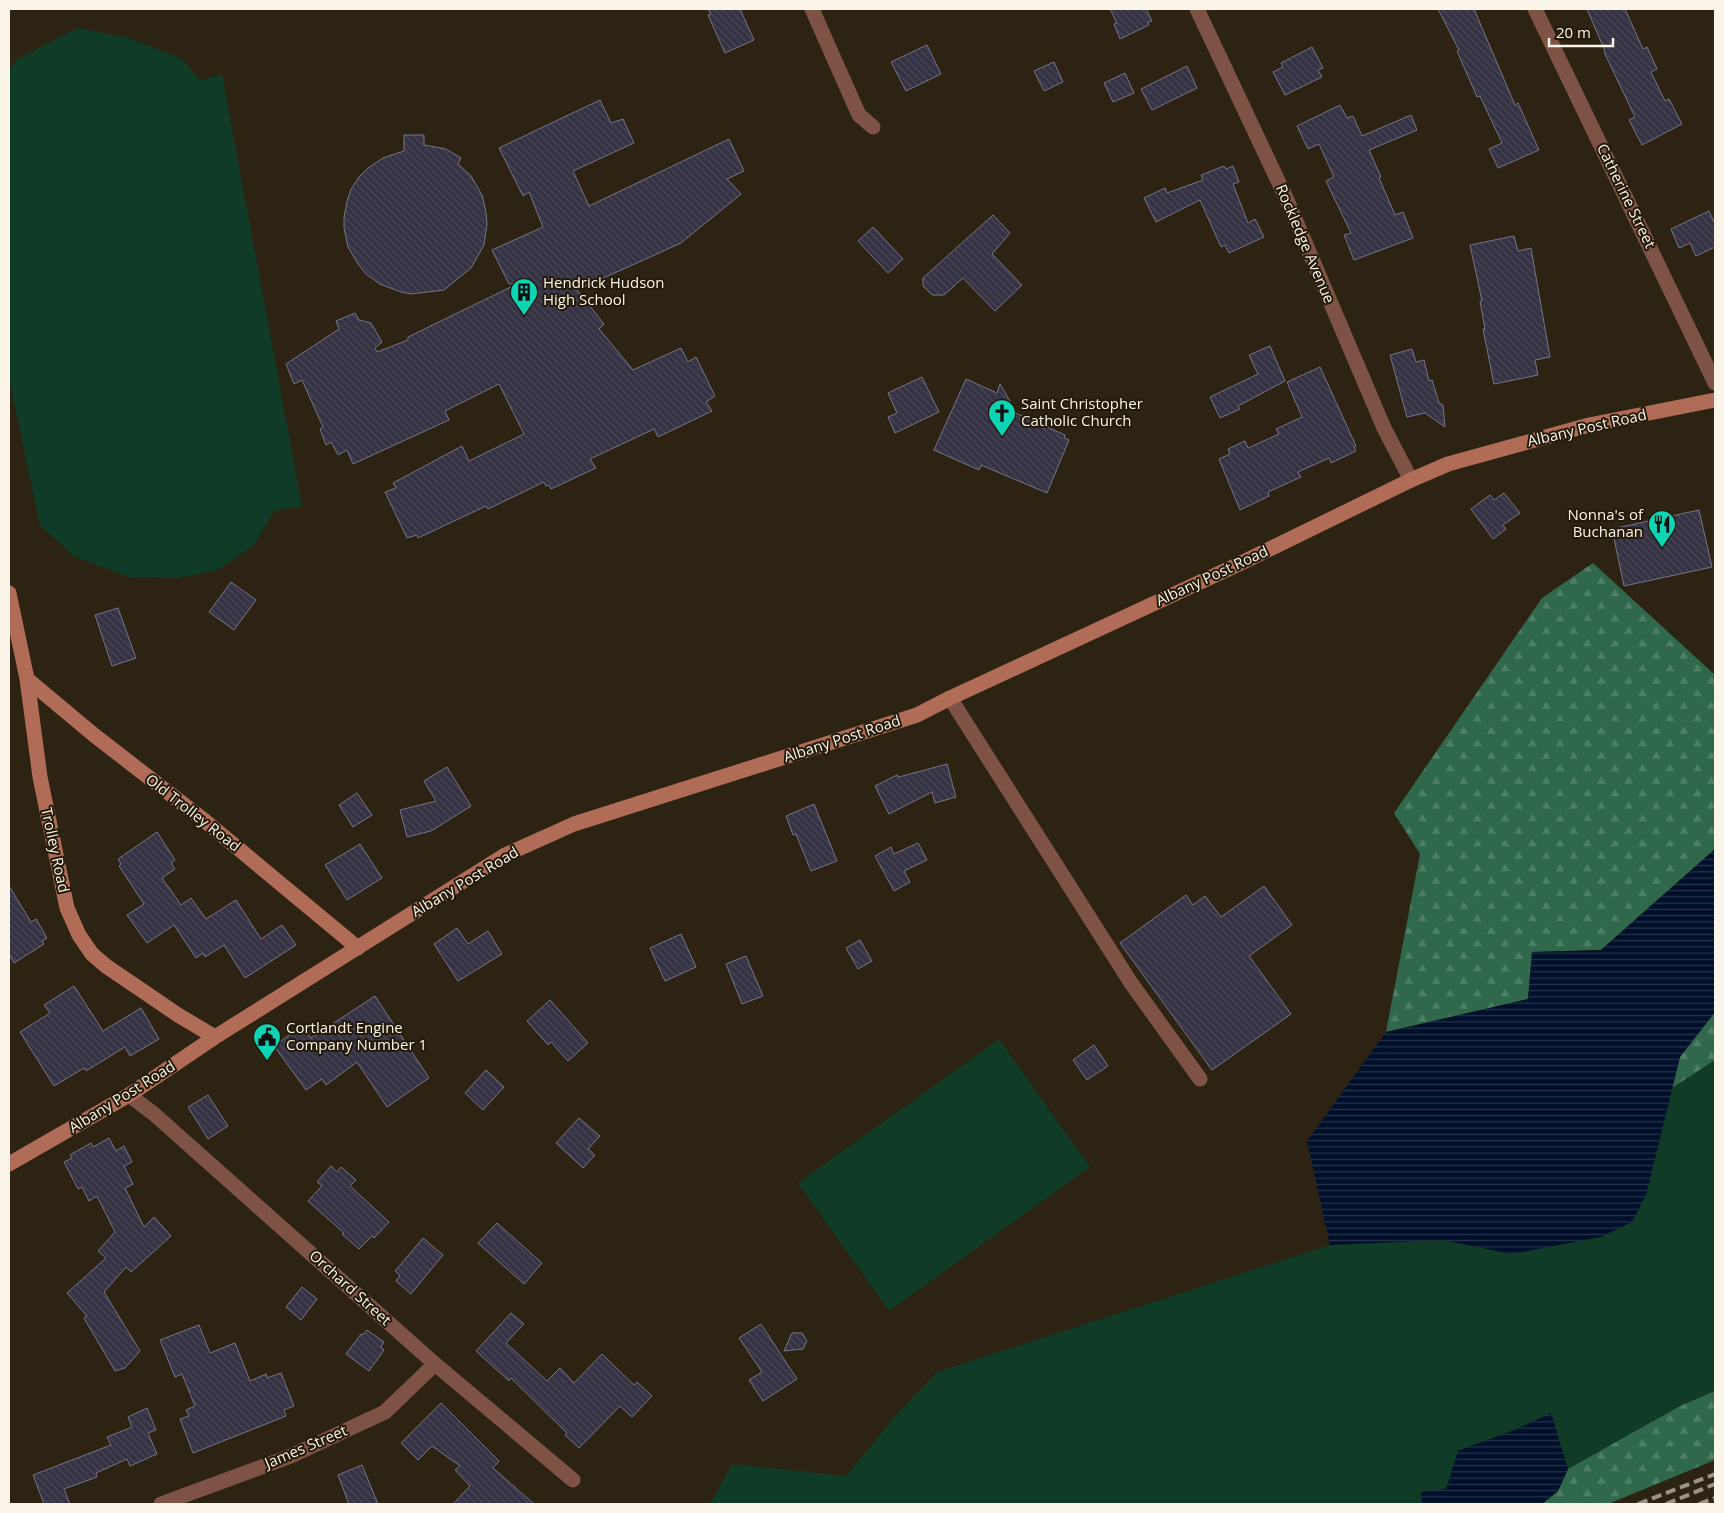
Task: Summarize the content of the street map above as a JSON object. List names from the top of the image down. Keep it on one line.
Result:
{"streets":{"main road":["Albany Post Road","Old Trolley Road","Trolley Road"],"street":["Catherine Street","Rockledge Avenue","Orchard Street","James Street"]},"crossings":[["Rockledge Avenue","Albany Post Road"],["Albany Post Road","Old Trolley Road"],["Albany Post Road","Trolley Road"],["Albany Post Road","Orchard Street"],["Old Trolley Road","Trolley Road"],["Orchard Street","James Street"]],"places":{"building":["Hendrick Hudson High School"],"church":["Saint Christopher Catholic Church"],"restaurant":["Nonna's of Buchanan"],"public building":["Cortlandt Engine Company Number 1"]},"scale_bar":"20 m"}
